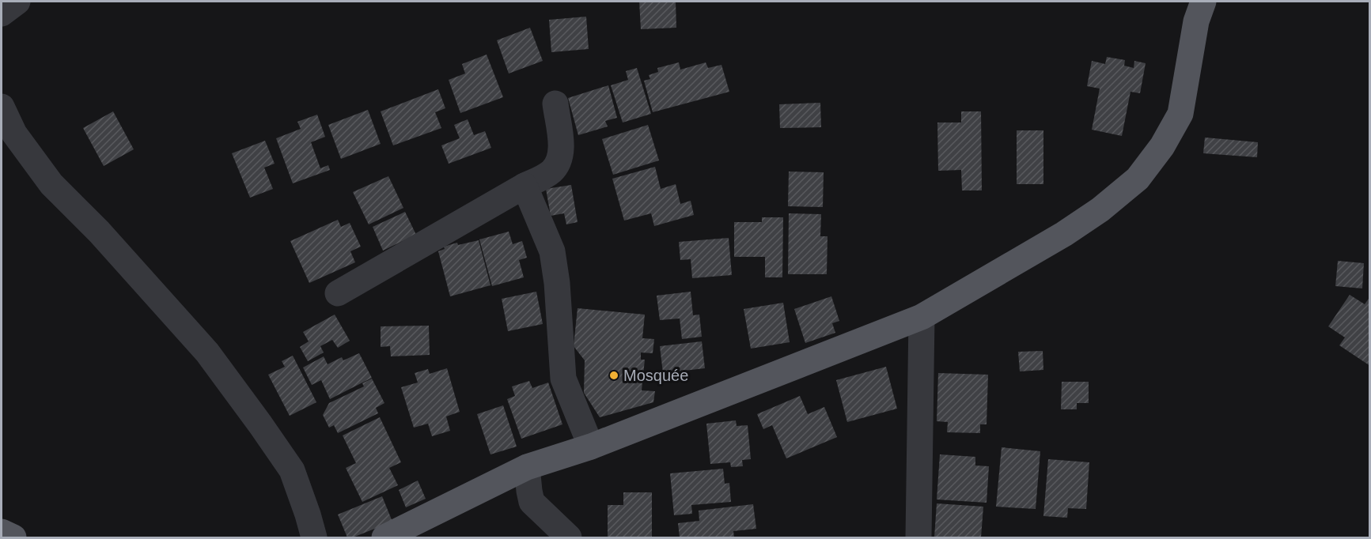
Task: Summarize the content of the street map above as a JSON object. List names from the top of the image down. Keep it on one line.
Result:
{"places":["Mosquée"]}
